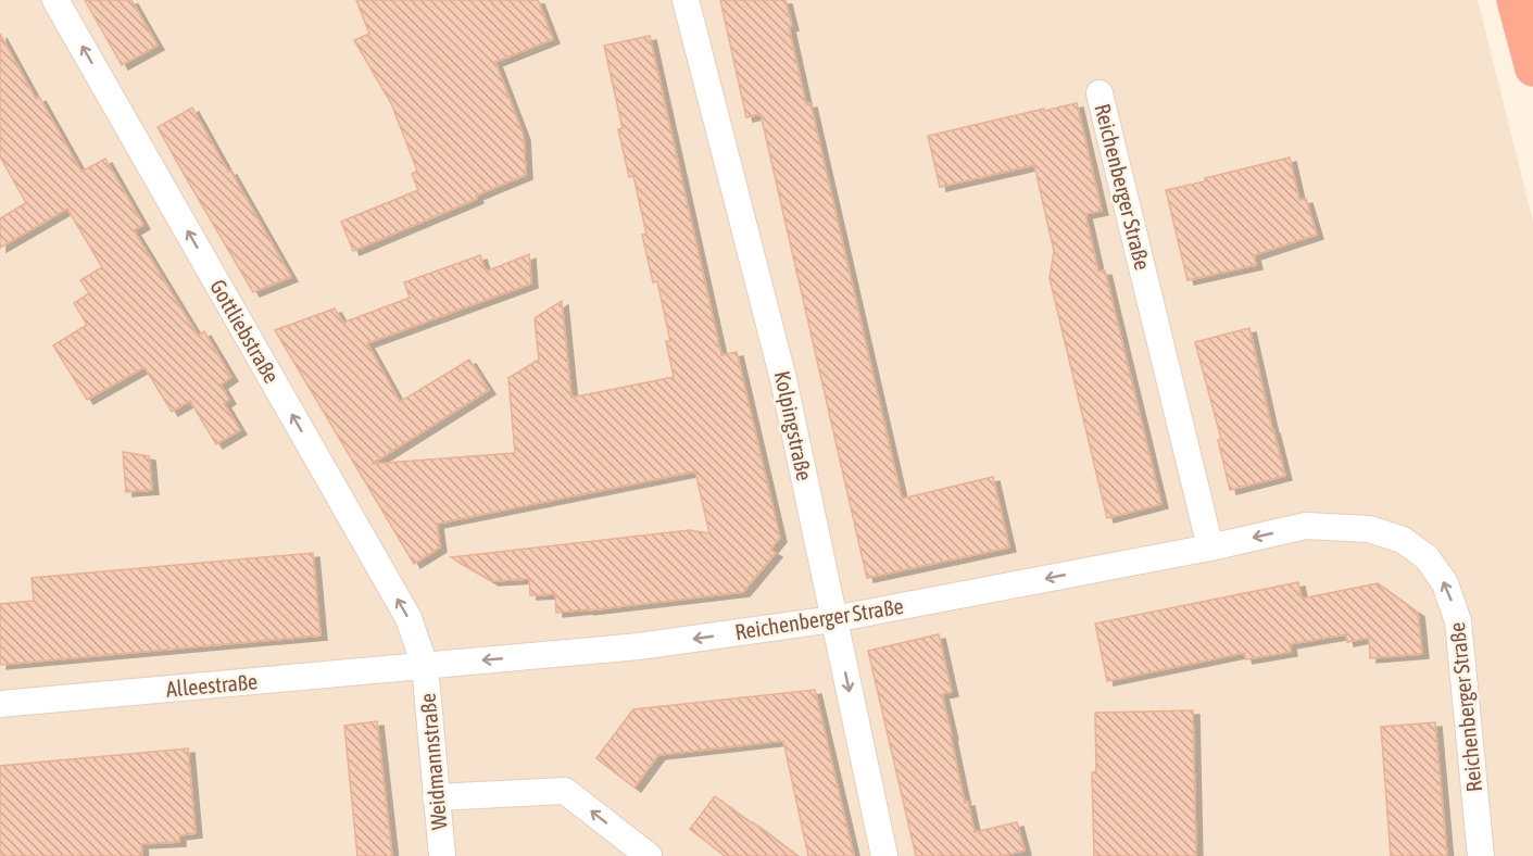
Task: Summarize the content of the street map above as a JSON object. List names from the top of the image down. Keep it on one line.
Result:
{"streets":{"street":["Reichenberger Straße","Gottliebstraße","Kolpingstraße","Alleestraße","Weidmannstraße"]},"crossings":[["Reichenberger Straße","Gottliebstraße"],["Reichenberger Straße","Kolpingstraße"],["Reichenberger Straße","Alleestraße"],["Reichenberger Straße","Weidmannstraße"],["Gottliebstraße","Alleestraße"],["Gottliebstraße","Weidmannstraße"],["Alleestraße","Weidmannstraße"]],"one_way":["Reichenberger Straße","Gottliebstraße"]}
